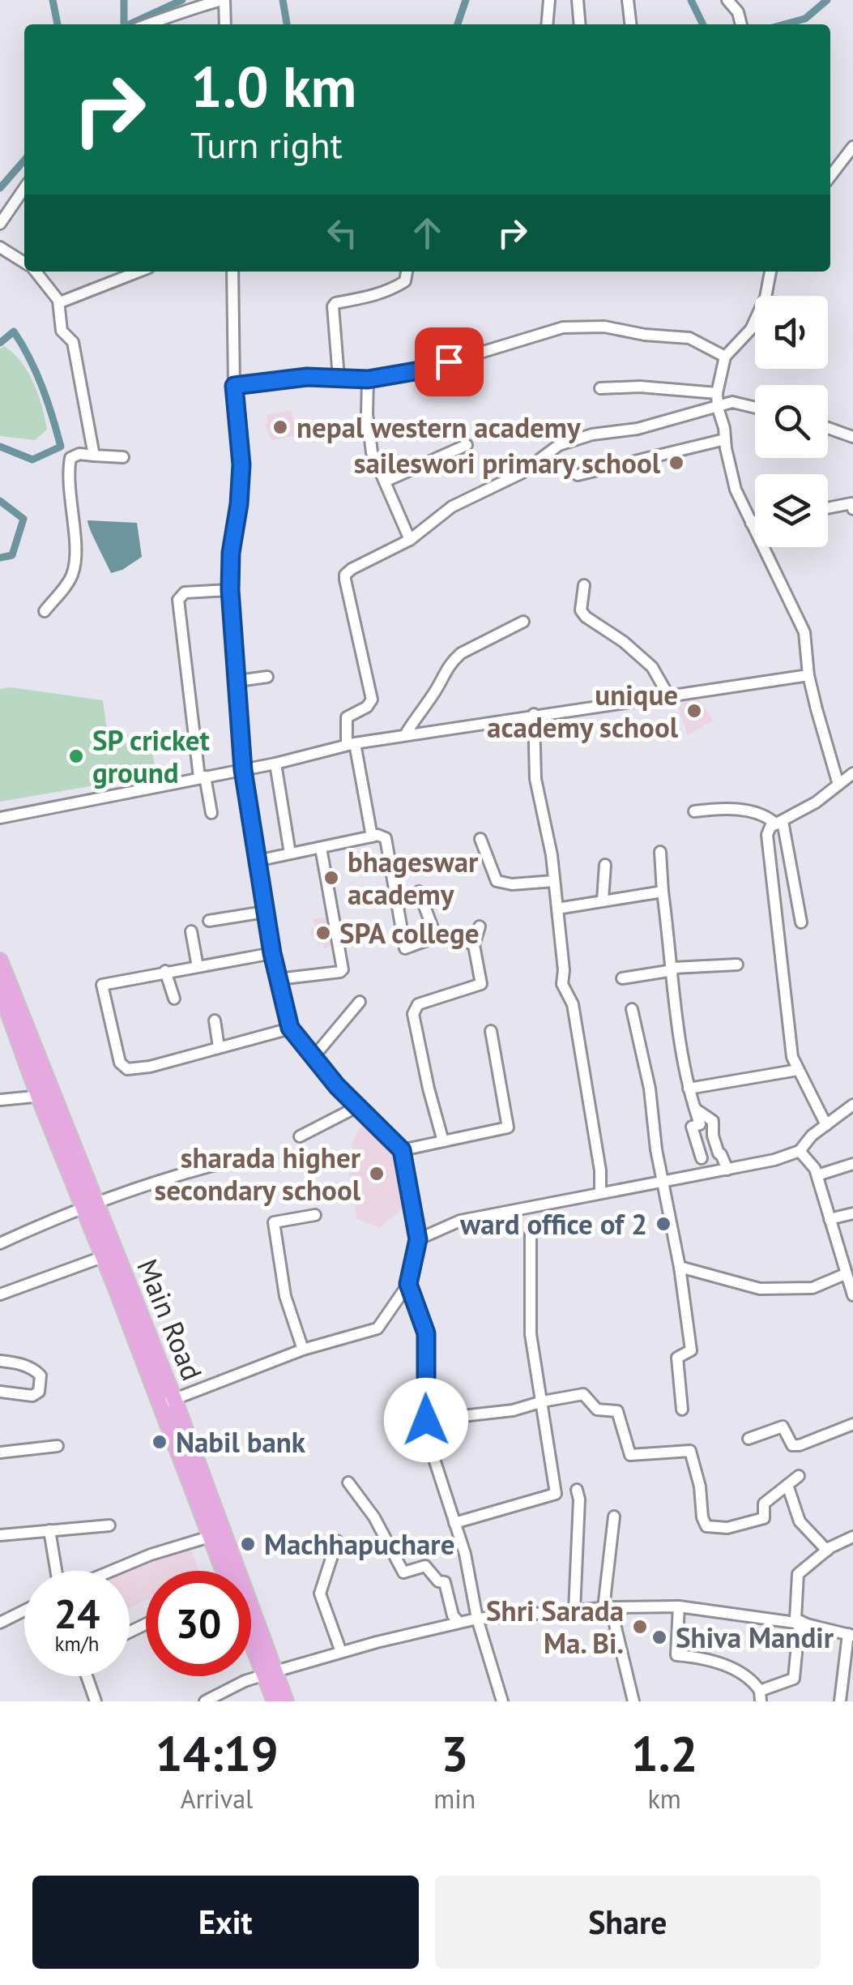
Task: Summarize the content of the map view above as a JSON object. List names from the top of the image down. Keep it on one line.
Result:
{"streets":{"main road":["Main Road"]},"places":["nepal western academy","saileswori primary school","unique academy school","SP cricket ground","bhageswar academy","SPA college","sharada higher secondary school","ward office of 2","Nabil bank","Machhapuchare","Shri Sarada Ma. Bi.","Shiva Mandir"],"page":{"turn":["1.0 km","Turn right"],"speed":"24 km/h","limit":"30","eta":["14:19","Arrival","3","min","1.2","km"],"buttons":["Exit","Share"]}}
